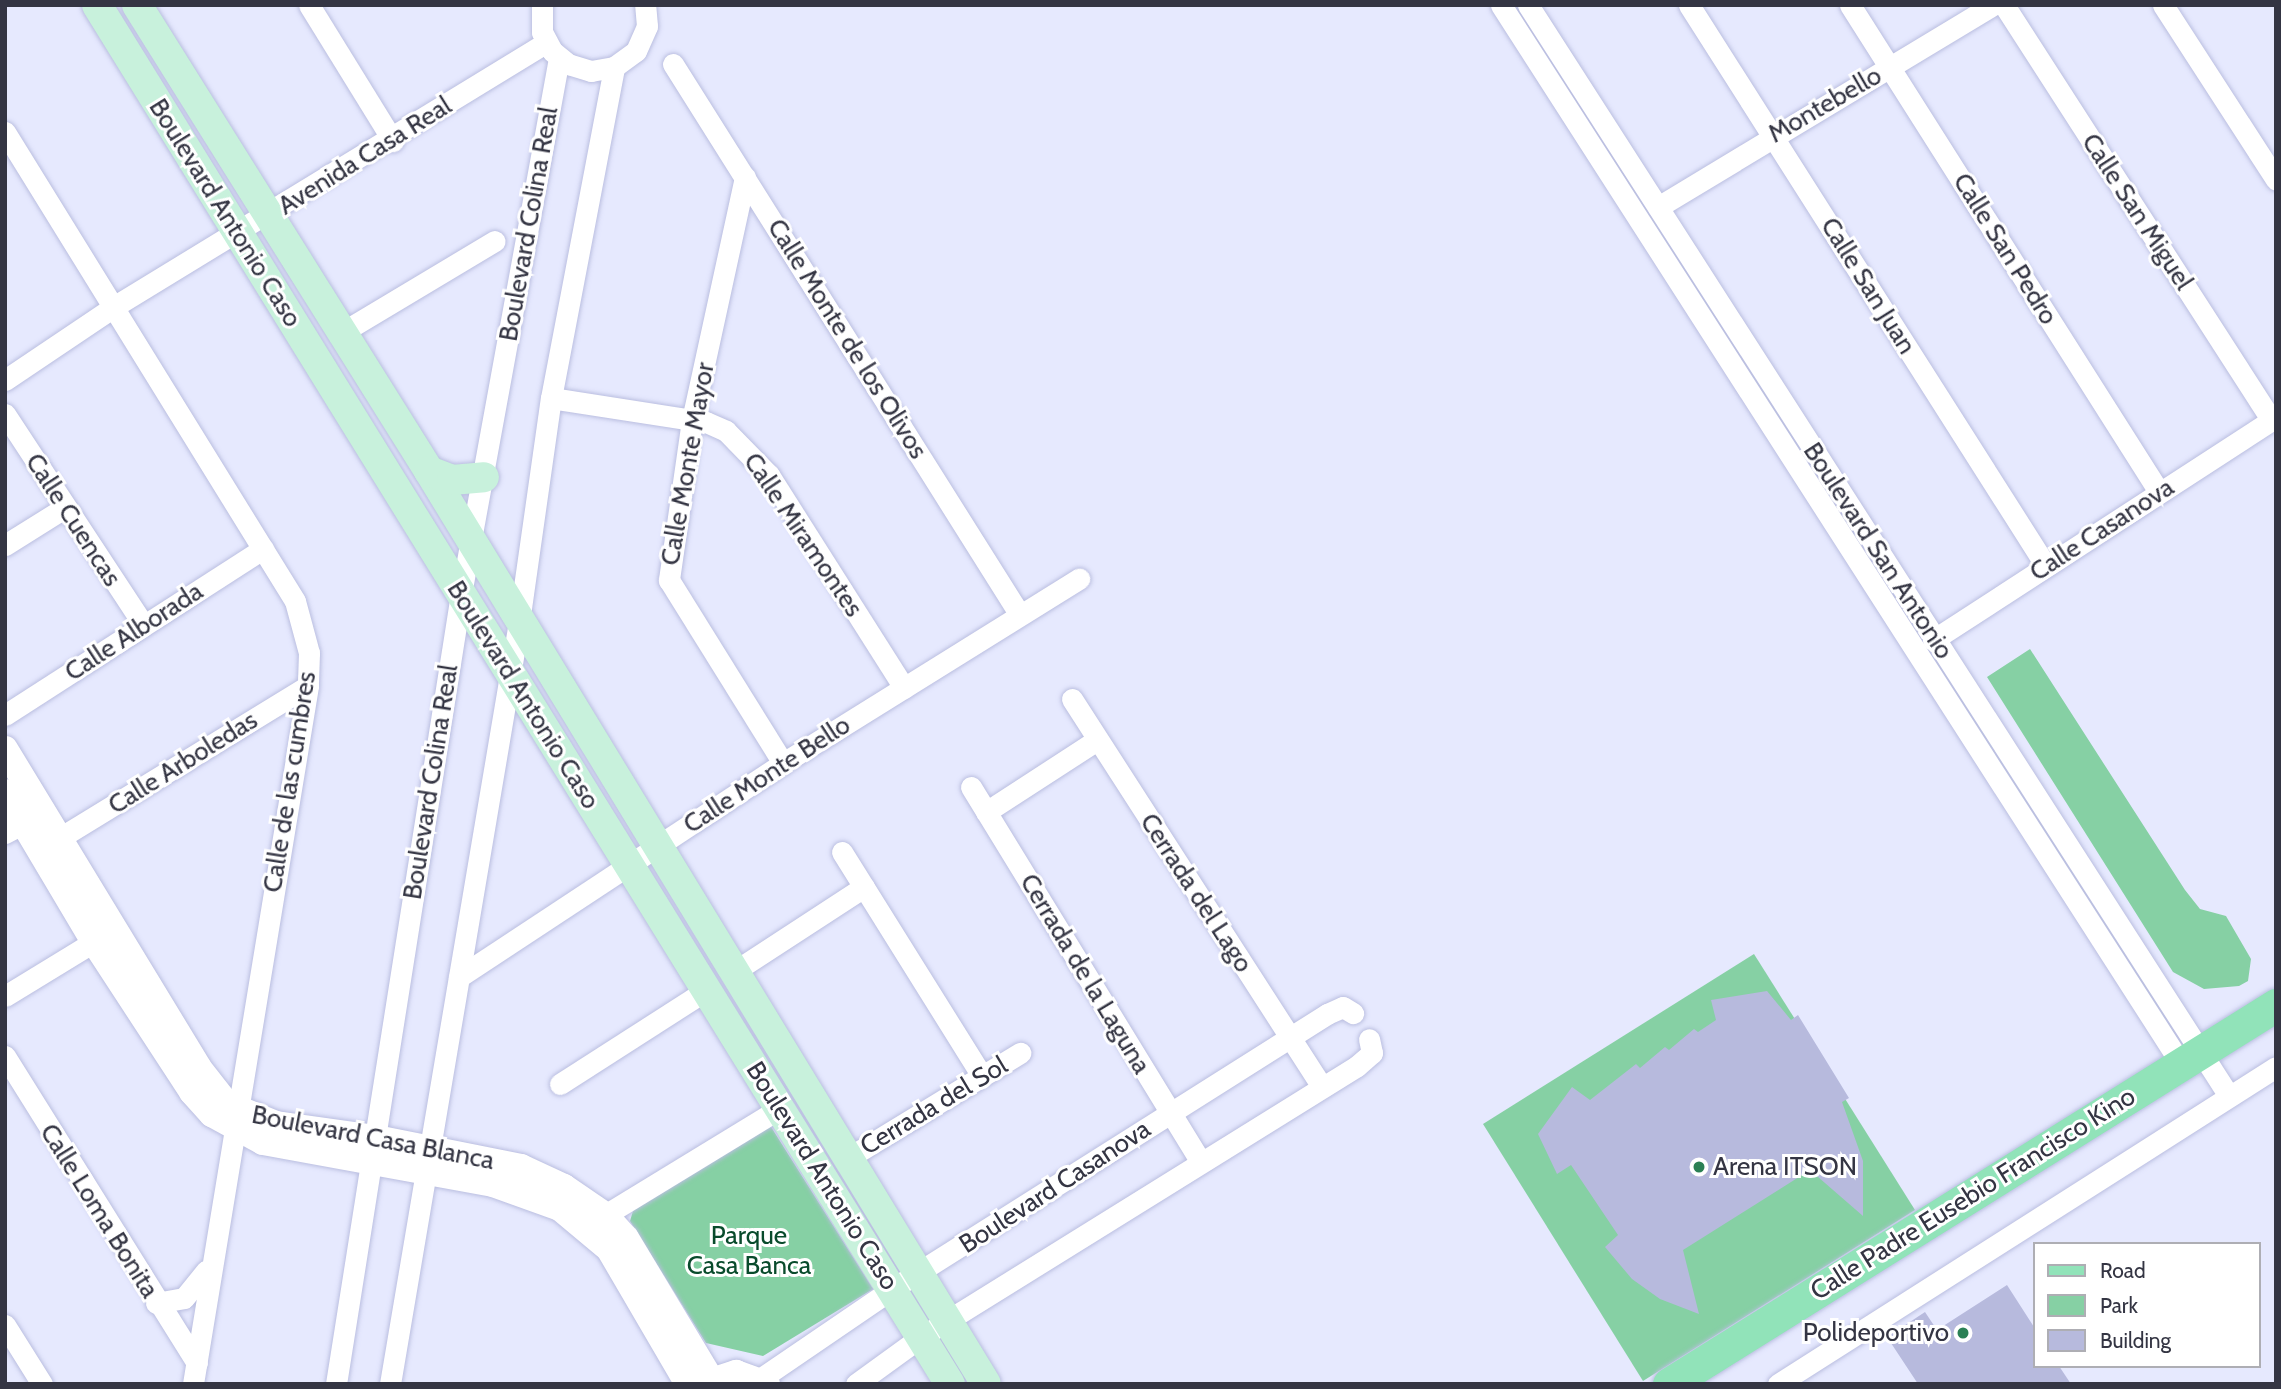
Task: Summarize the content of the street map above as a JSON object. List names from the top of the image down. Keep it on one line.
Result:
{"streets":{"main road":["Boulevard Antonio Caso","Calle Padre Eusebio Francisco Kino"],"street":["Montebello","Avenida Casa Real","Calle San Miguel","Boulevard Colina Real","Calle San Pedro","Calle San Juan","Calle Monte de los Olivos","Calle Monte Mayor","Calle Cuencas","Calle Casanova","Calle Miramontes","Boulevard San Antonio","Calle Alborada","Calle Arboledas","Calle Monte Bello","Calle de las cumbres","Cerrada del Lago","Cerrada de la Laguna","Cerrada del Sol","Boulevard Casa Blanca","Boulevard Casanova","Calle Loma Bonita"]},"crossings":[["Montebello","Calle San Pedro"],["Montebello","Calle San Juan"],["Montebello","Boulevard San Antonio"],["Avenida Casa Real","Boulevard Antonio Caso"],["Avenida Casa Real","Boulevard Colina Real"],["Avenida Casa Real","Calle de las cumbres"],["Calle San Miguel","Calle Casanova"],["Boulevard Antonio Caso","Boulevard Colina Real"],["Boulevard Antonio Caso","Calle Monte Bello"],["Boulevard Antonio Caso","Cerrada del Sol"],["Boulevard Antonio Caso","Boulevard Casanova"],["Boulevard Colina Real","Calle Miramontes"],["Boulevard Colina Real","Calle Monte Bello"],["Boulevard Colina Real","Boulevard Casa Blanca"],["Calle San Pedro","Calle Casanova"],["Calle San Juan","Calle Casanova"],["Calle Monte de los Olivos","Calle Monte Mayor"],["Calle Monte de los Olivos","Calle Monte Bello"],["Calle Monte Mayor","Calle Miramontes"],["Calle Monte Mayor","Calle Monte Bello"],["Calle Cuencas","Calle Alborada"],["Calle Casanova","Boulevard San Antonio"],["Calle Miramontes","Calle Monte Bello"],["Boulevard San Antonio","Calle Padre Eusebio Francisco Kino"],["Calle Alborada","Calle de las cumbres"],["Calle Arboledas","Calle de las cumbres"],["Calle Arboledas","Boulevard Casa Blanca"],["Calle de las cumbres","Boulevard Casa Blanca"],["Calle de las cumbres","Calle Loma Bonita"],["Cerrada del Lago","Boulevard Casanova"],["Cerrada de la Laguna","Boulevard Casanova"]],"parks":["Parque Casa Banca"],"places":["Arena ITSON","Polideportivo"],"legend":["Road","Park","Building"]}
